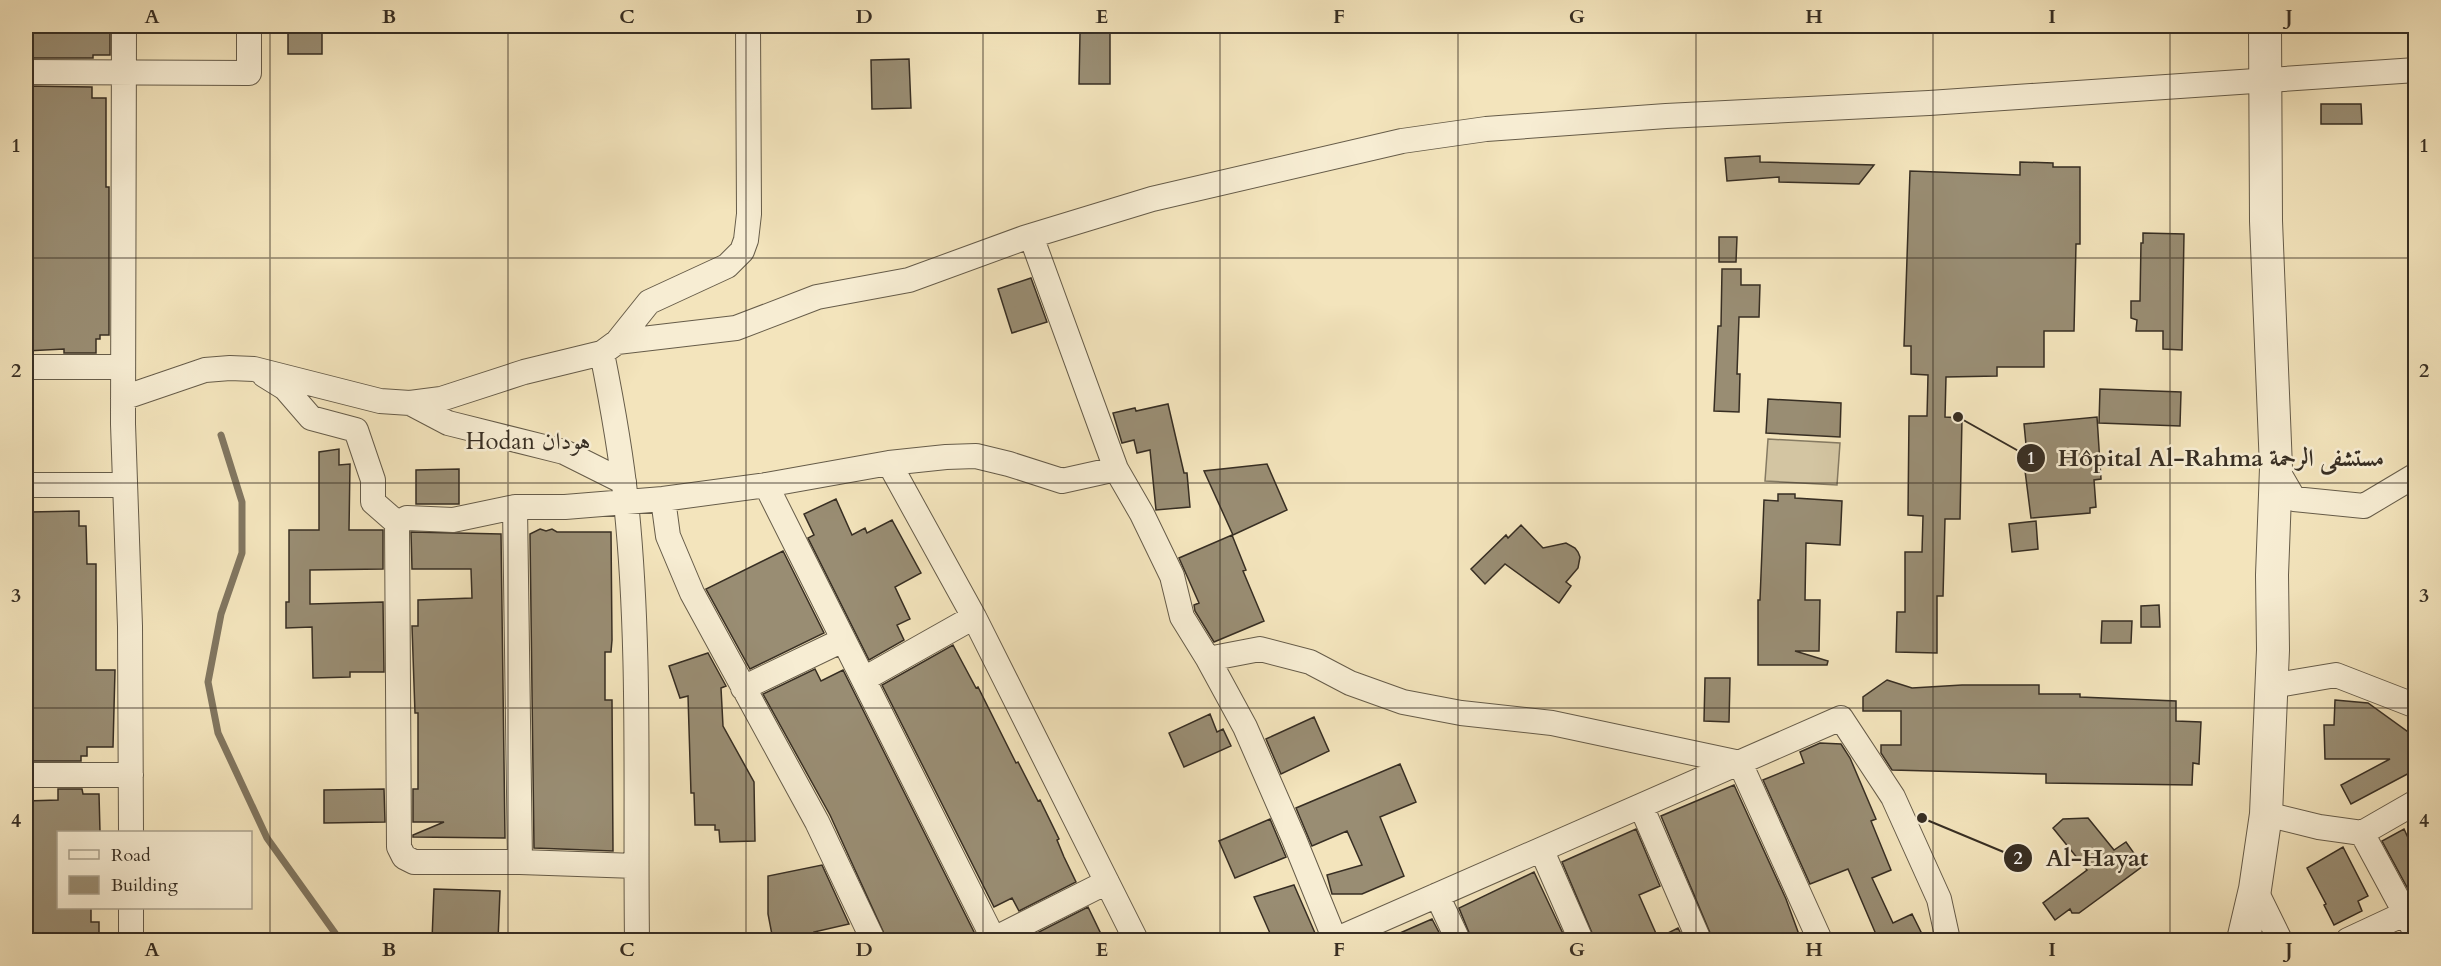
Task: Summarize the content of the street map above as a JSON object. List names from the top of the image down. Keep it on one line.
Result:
{"districts":["Hodan هودان"],"places":["Hôpital Al-Rahma مستشفى الرحمة","Al-Hayat"],"legend":["Road","Building"],"grid":{"columns":["A","B","C","D","E","F","G","H","I","J"],"rows":["1","2","3","4"]}}
